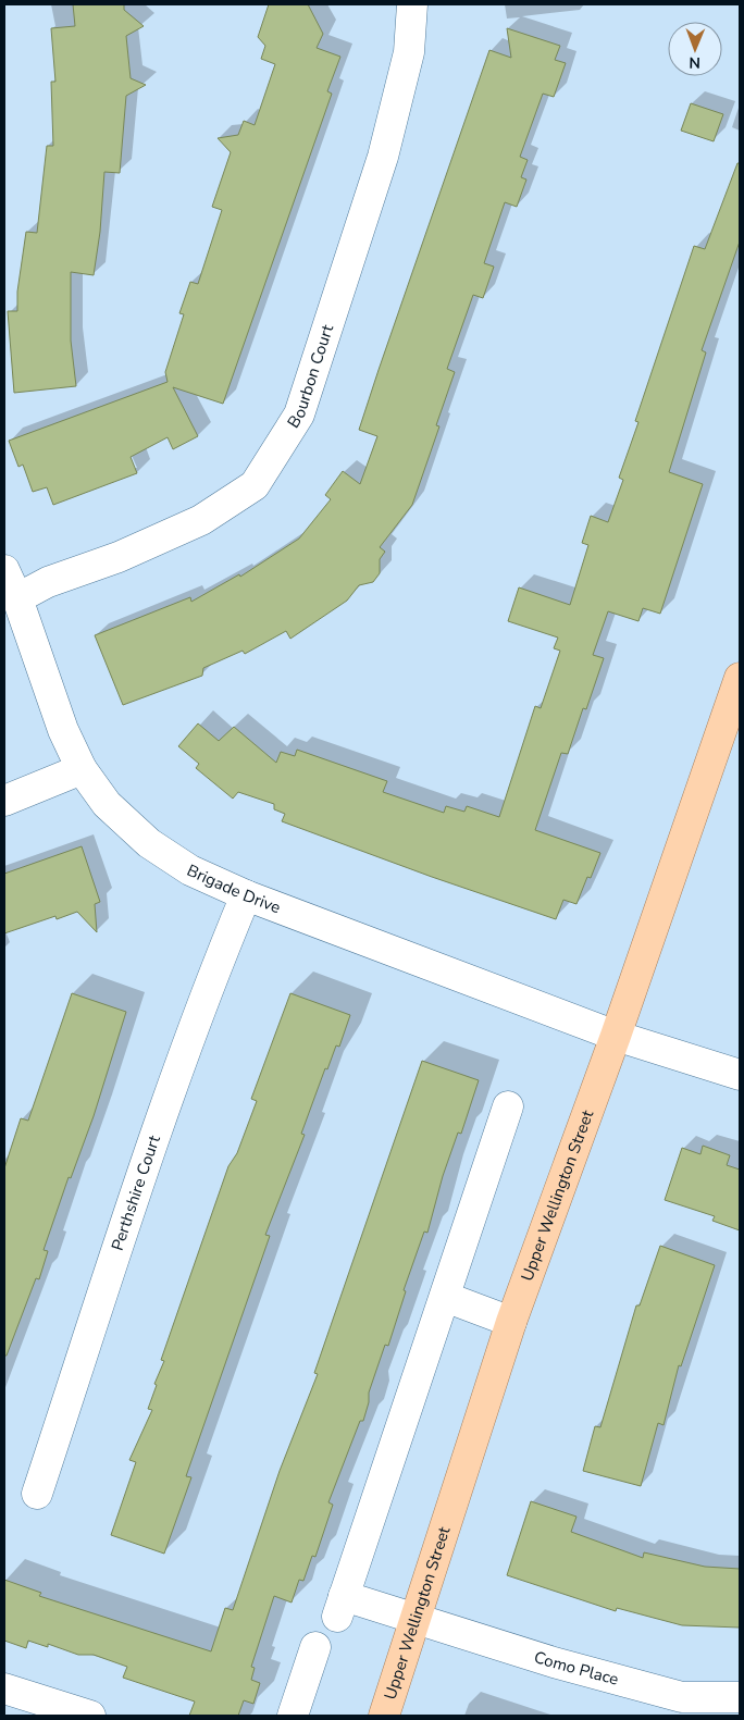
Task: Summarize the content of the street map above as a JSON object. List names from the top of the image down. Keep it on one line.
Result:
{"streets":{"main road":["Upper Wellington Street"],"street":["Bourbon Court","Brigade Drive","Perthshire Court","Como Place"]},"crossings":[["Bourbon Court","Brigade Drive"],["Brigade Drive","Perthshire Court"],["Brigade Drive","Upper Wellington Street"],["Upper Wellington Street","Como Place"]],"north":"bottom"}
